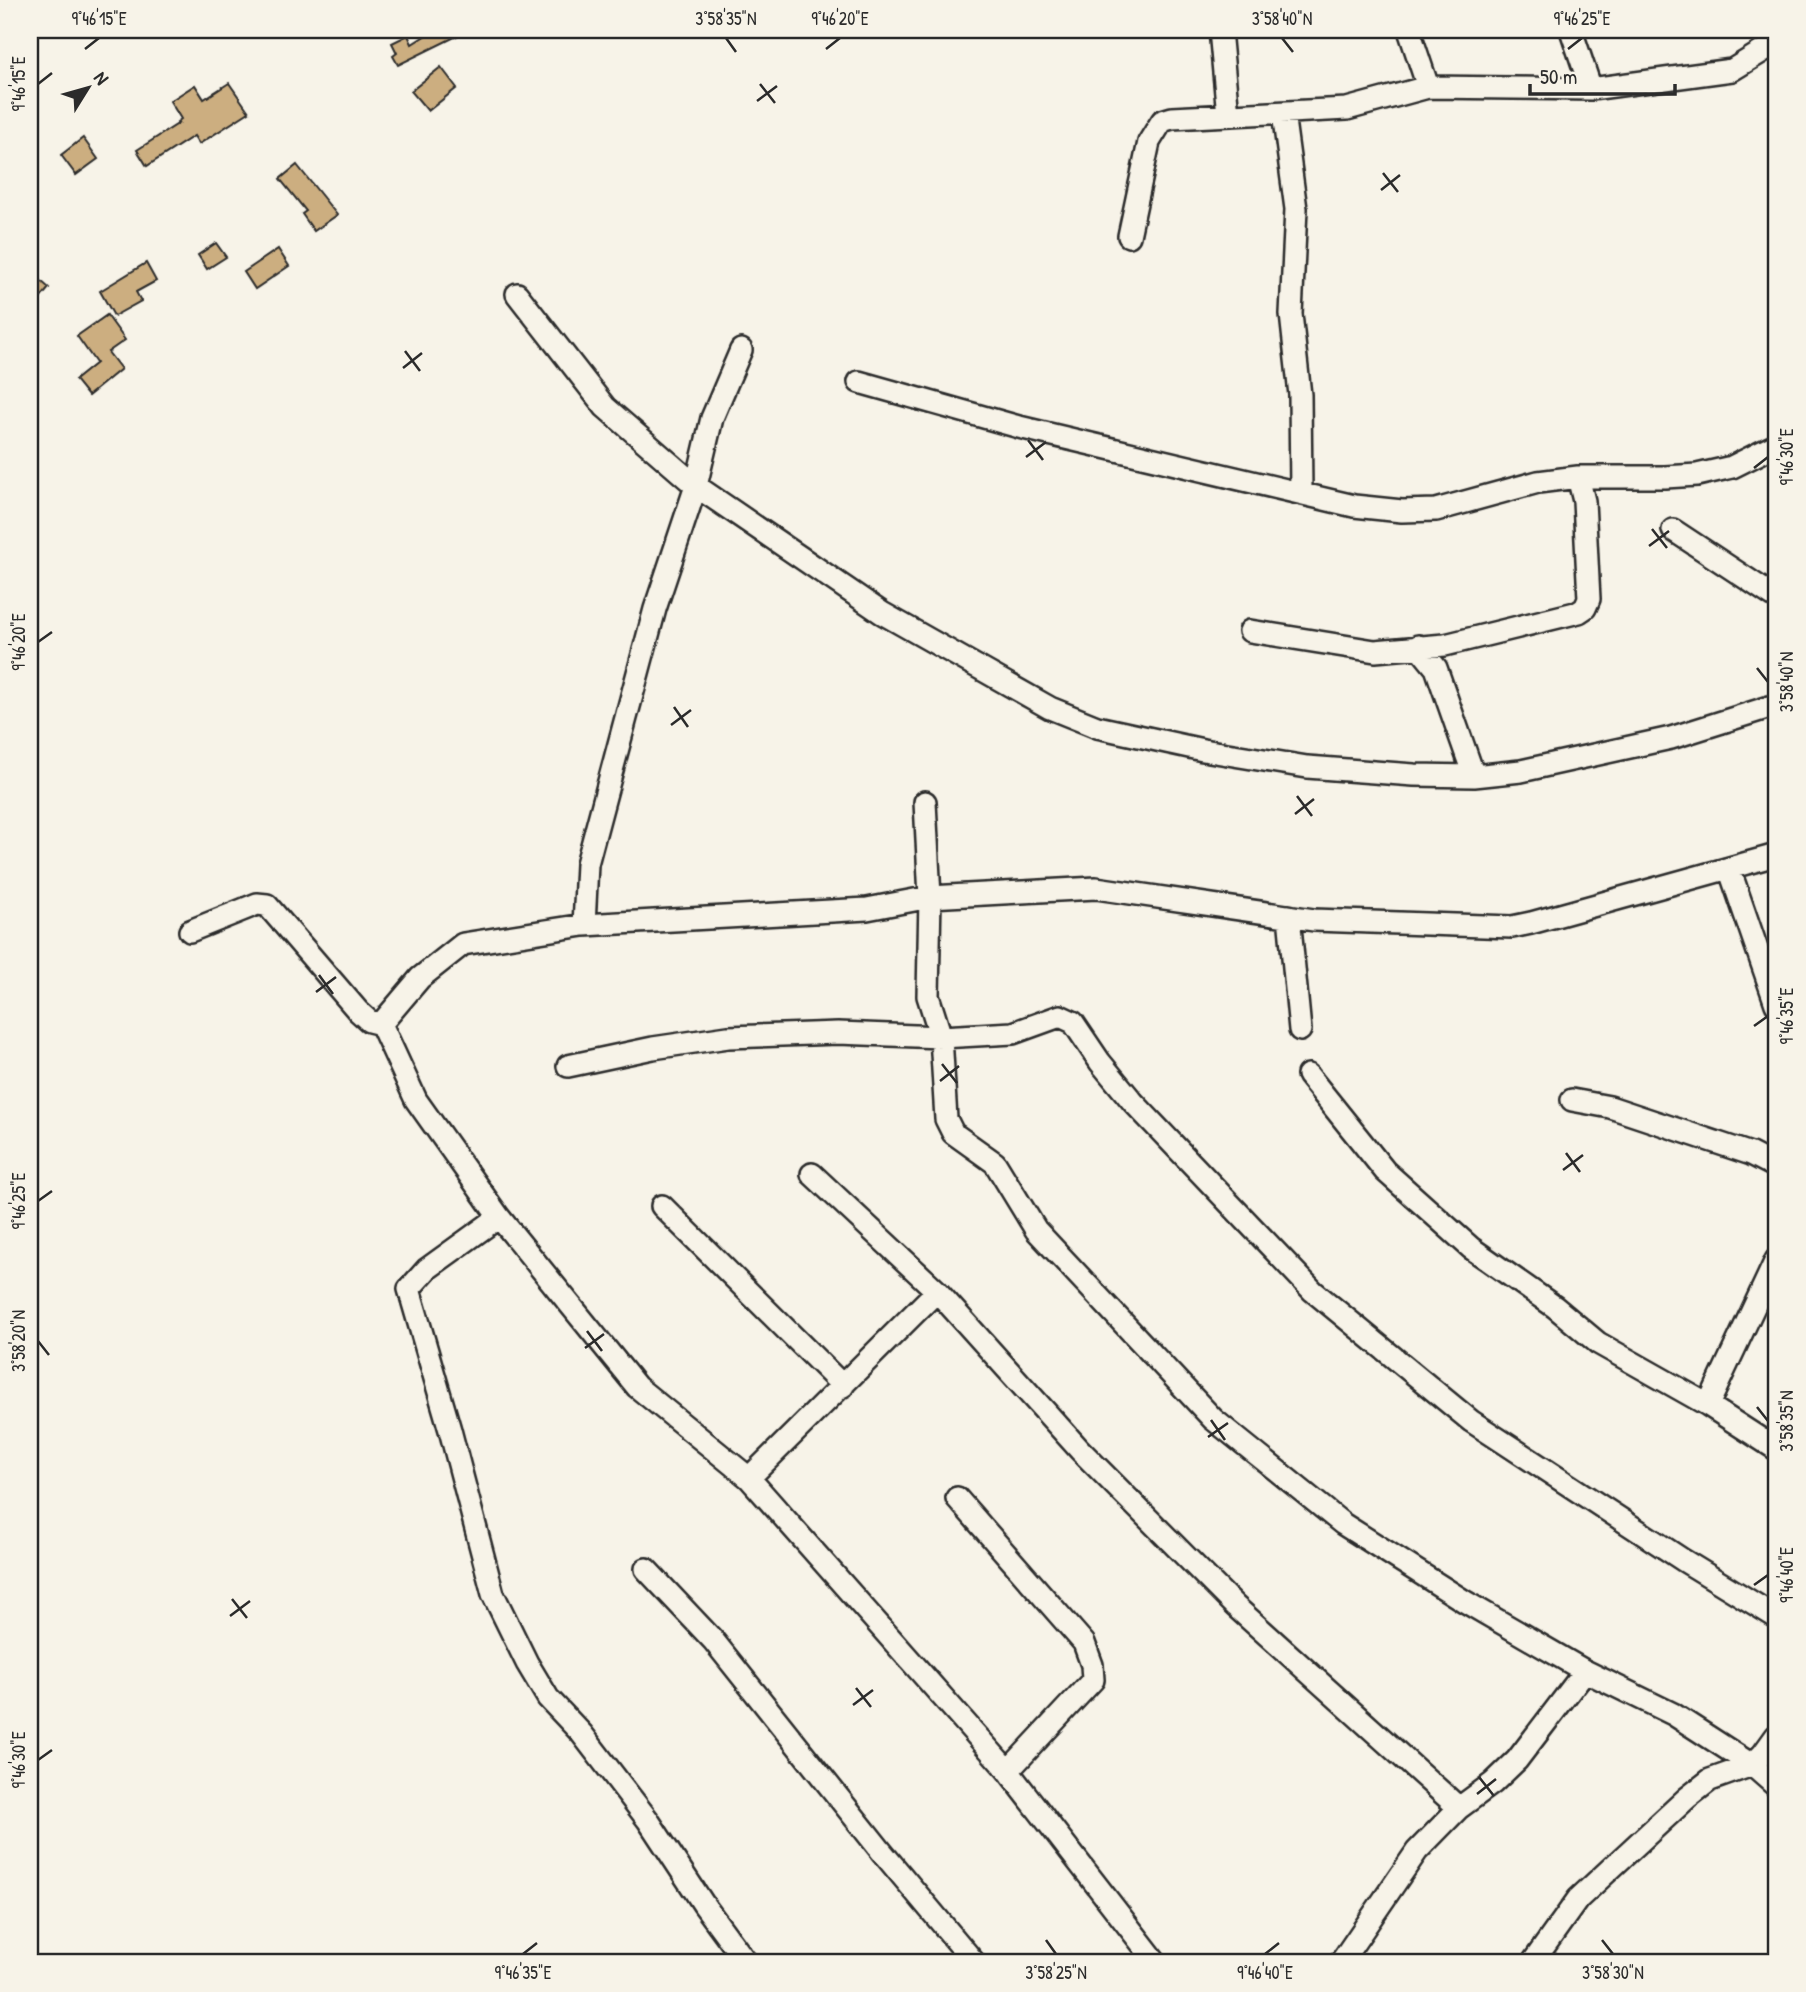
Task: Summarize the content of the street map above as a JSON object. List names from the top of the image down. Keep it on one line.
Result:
{"scale_bar":"50 m","north":"top right","coordinates":["9°46'15\"E","3°58'35\"N","9°46'20\"E","3°58'40\"N","9°46'25\"E","9°46'30\"E","9°46'35\"E","3°58'20\"N","9°46'40\"E","3°58'25\"N","3°58'30\"N"]}
